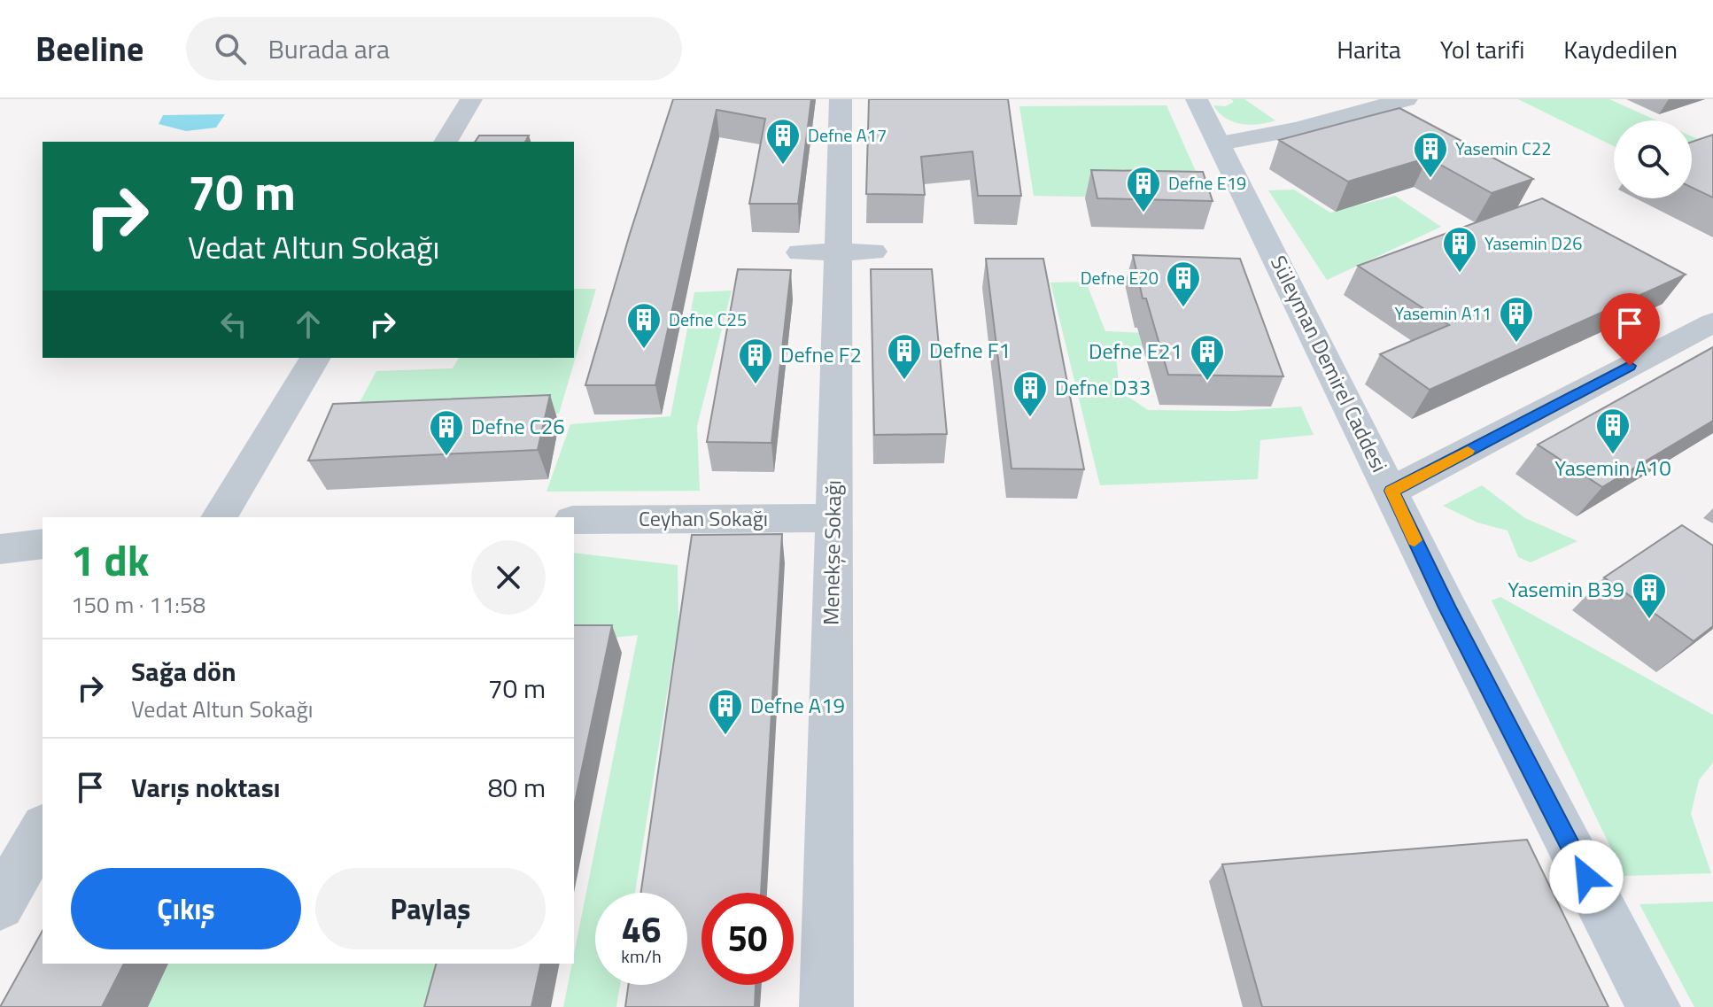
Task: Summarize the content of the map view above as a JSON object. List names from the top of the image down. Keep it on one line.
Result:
{"streets":{"main road":["Süleyman Demirel Caddesi"],"street":["Ceyhan Sokağı","Menekşe Sokağı"]},"crossings":[["Ceyhan Sokağı","Menekşe Sokağı"]],"places":{"building":["Defne A17","Yasemin C22","Defne E19","Yasemin D26","Defne E20","Yasemin A11","Defne C25","Defne F1","Defne E21","Defne F2","Defne D33","Yasemin A10","Defne C26","Yasemin B39","Defne A19"]},"page":{"header":"Beeline","search":"Burada ara","nav":["Harita","Yol tarifi","Kaydedilen"],"turn":["70 m","Vedat Altun Sokağı"],"heading":["1 dk","150 m · 11:58"],"list":[{"name":"Sağa dön","note":"Vedat Altun Sokağı","value":"70 m"},{"name":"Varış noktası","value":"80 m"}],"buttons":["Çıkış","Paylaş"],"speed":"46 km/h","limit":"50"}}
